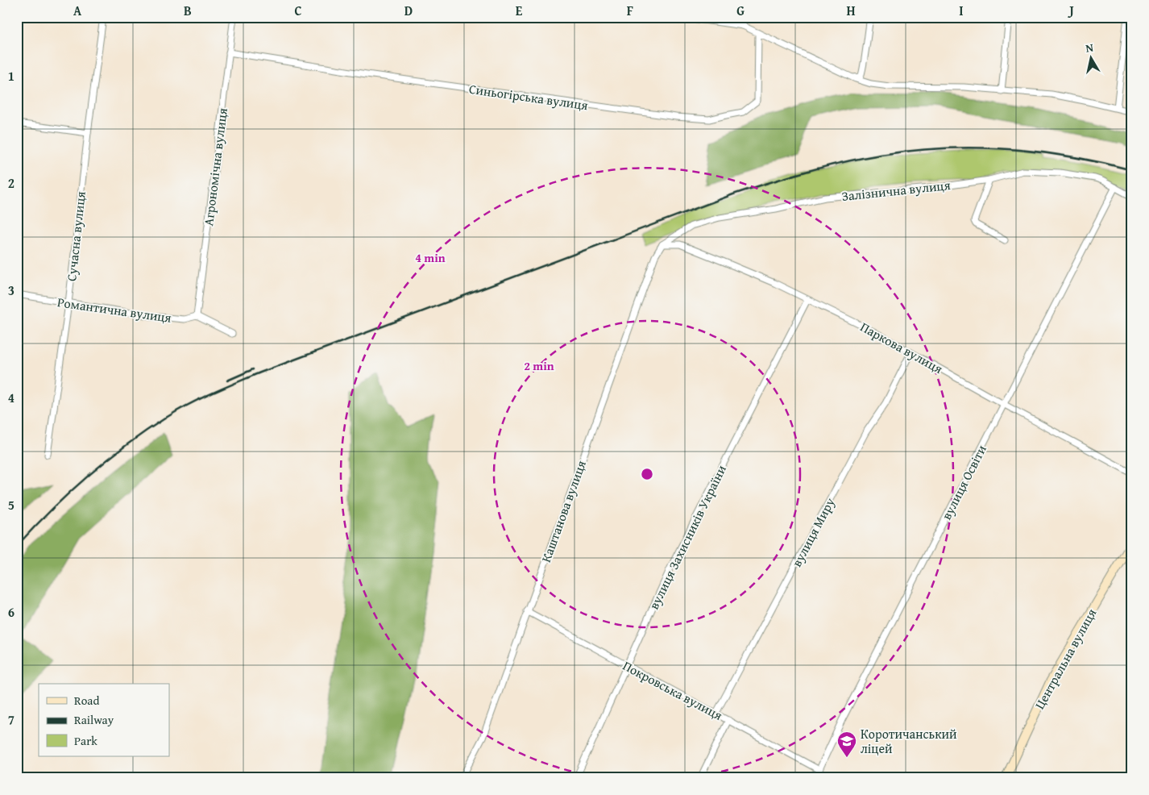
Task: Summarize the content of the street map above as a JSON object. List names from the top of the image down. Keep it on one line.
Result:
{"streets":{"street":["Синьогірська вулиця","Агрономічна вулиця","Залізнична вулиця","Сучасна вулиця","Романтична вулиця","Паркова вулиця","вулиця Освіти","Каштанова вулиця","вулиця Миру","вулиця Захисників України","Центральна вулиця","Покровська вулиця"]},"crossings":[["Синьогірська вулиця","Агрономічна вулиця"],["Агрономічна вулиця","Романтична вулиця"],["Залізнична вулиця","Паркова вулиця"],["Залізнична вулиця","вулиця Освіти"],["Залізнична вулиця","Каштанова вулиця"],["Сучасна вулиця","Романтична вулиця"],["Паркова вулиця","вулиця Освіти"],["Паркова вулиця","Каштанова вулиця"],["Паркова вулиця","вулиця Миру"],["Паркова вулиця","вулиця Захисників України"],["вулиця Освіти","Покровська вулиця"],["Каштанова вулиця","Покровська вулиця"],["вулиця Миру","Покровська вулиця"],["вулиця Захисників України","Покровська вулиця"]],"places":{"school or university":["Коротичанський ліцей"]},"legend":["Road","Railway","Park"],"north":"top","grid":{"columns":["A","B","C","D","E","F","G","H","I","J"],"rows":["1","2","3","4","5","6","7"]},"rings":["4 min","2 min"]}
